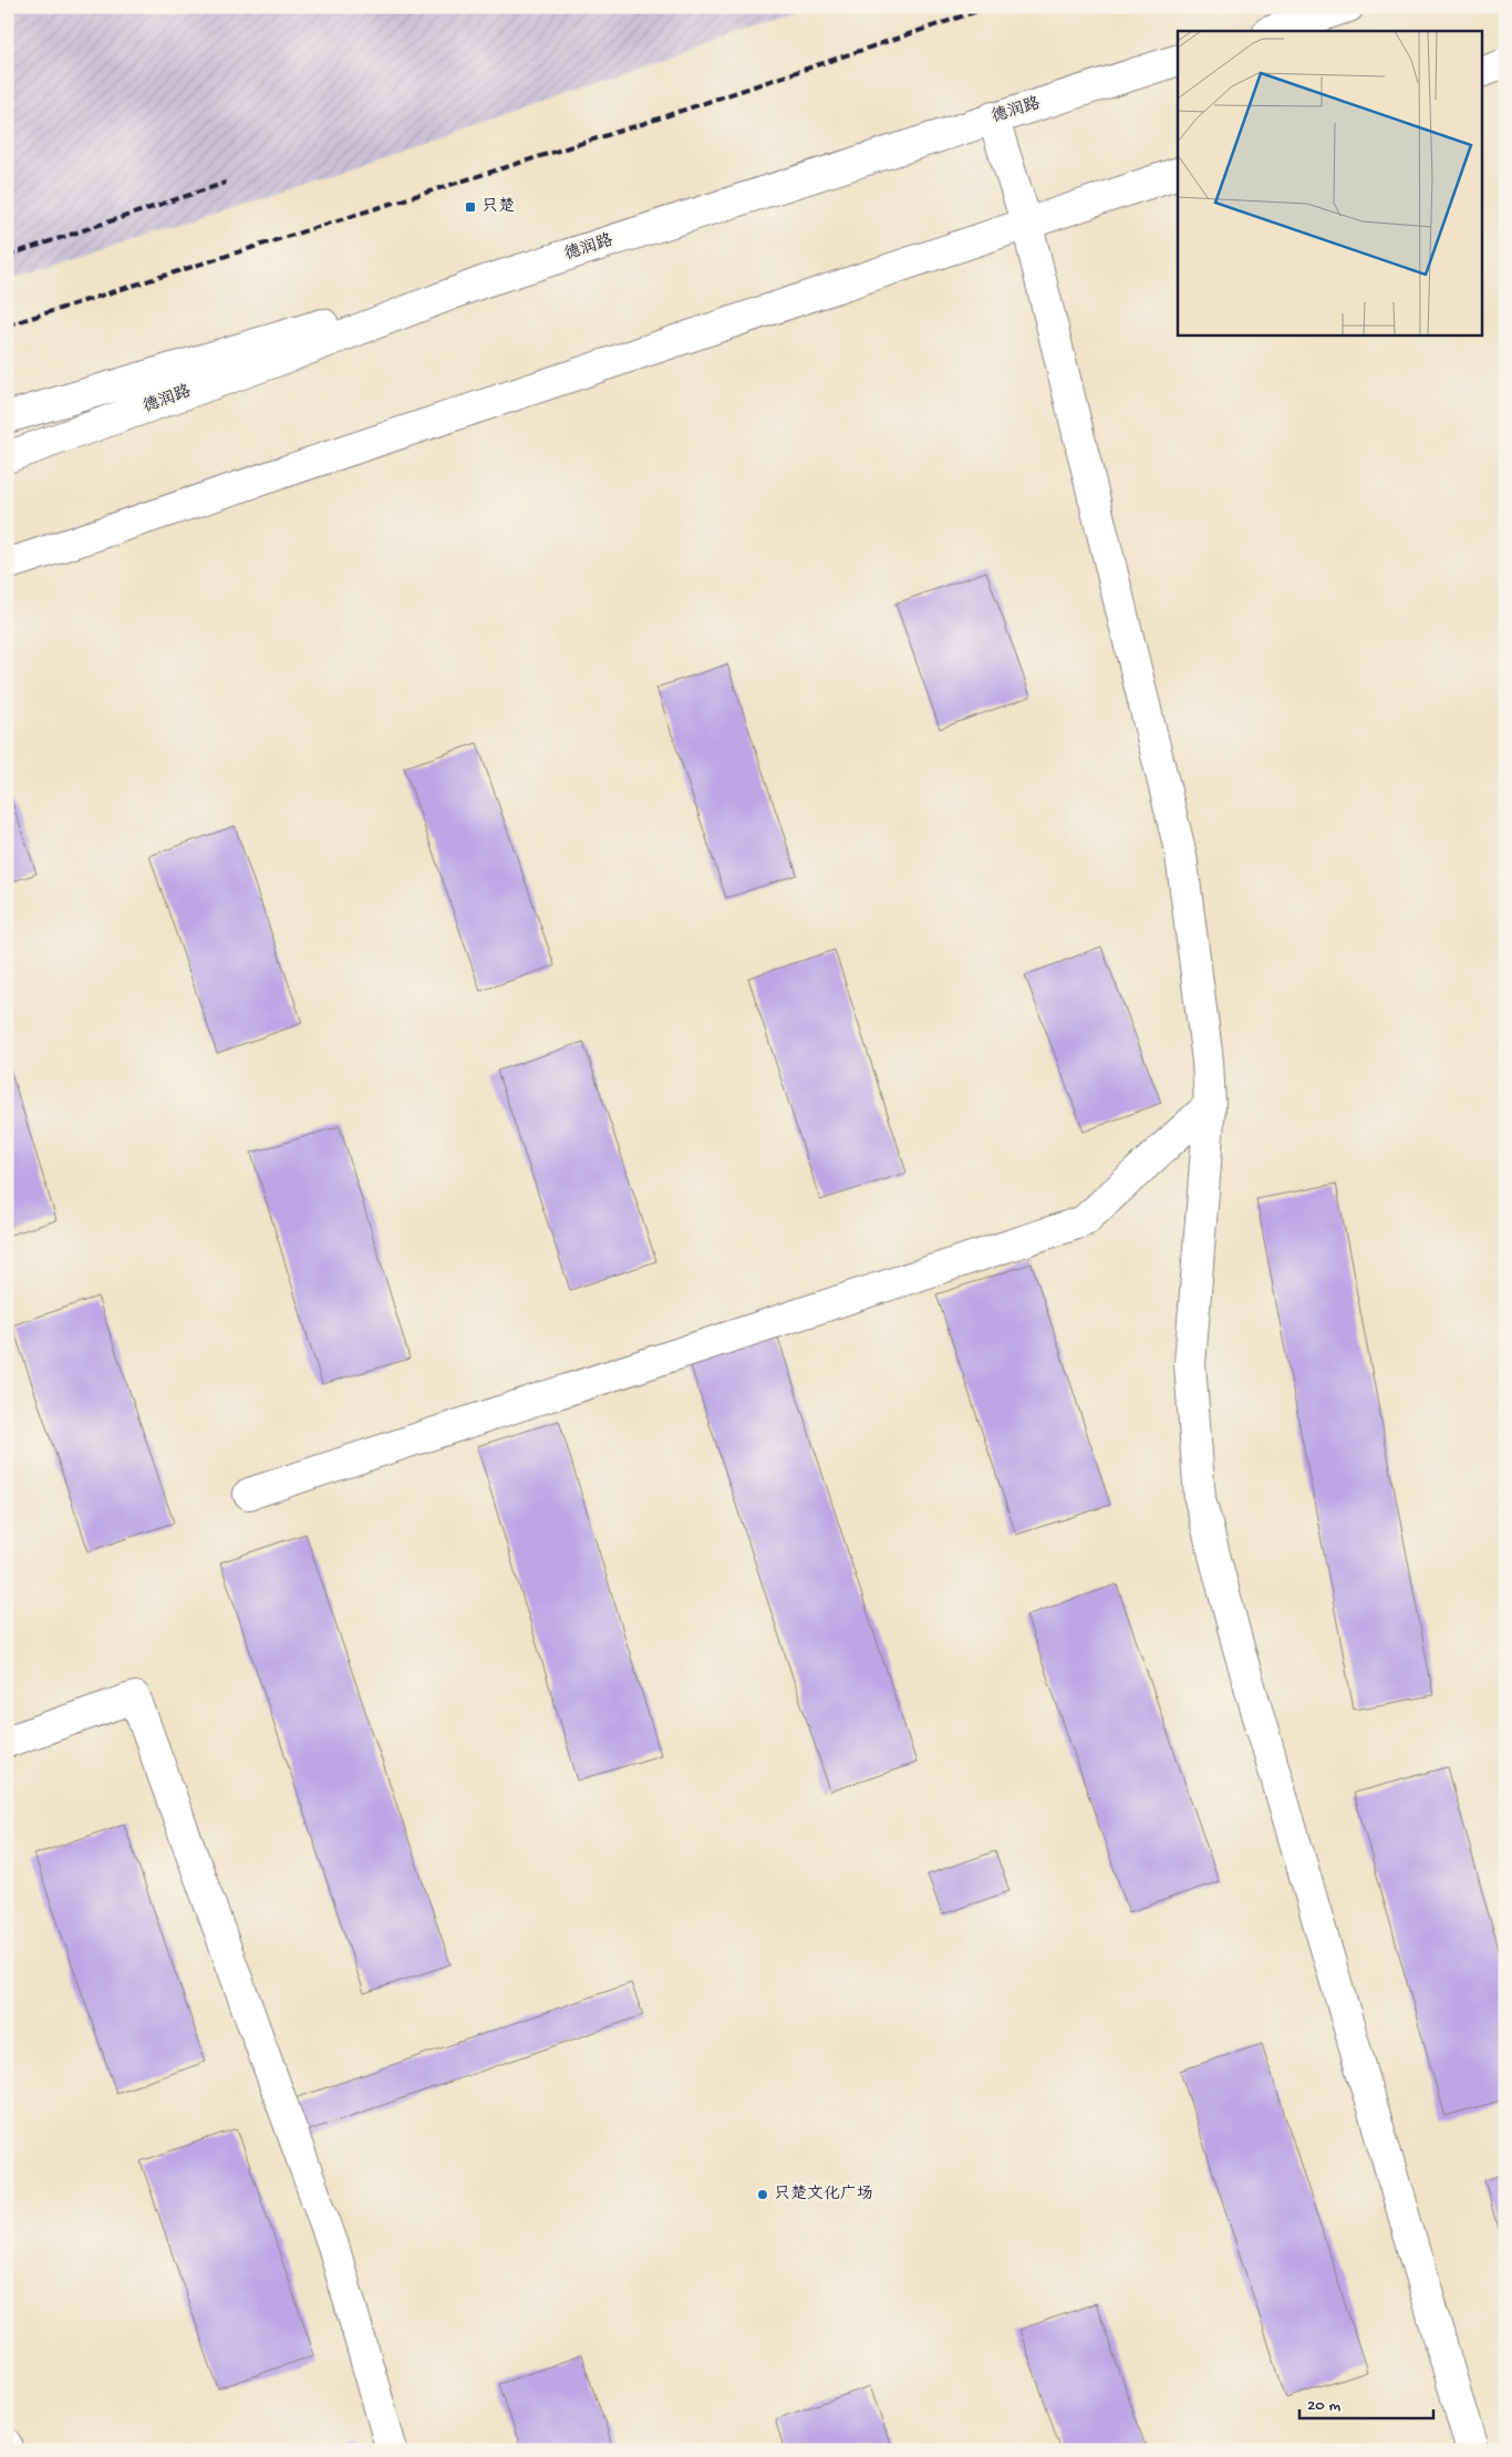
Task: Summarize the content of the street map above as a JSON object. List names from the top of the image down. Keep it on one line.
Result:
{"streets":{"street":["德润路"]},"places":{"transit":["只楚"],"other":["只楚文化广场"]},"scale_bar":"20 m"}
